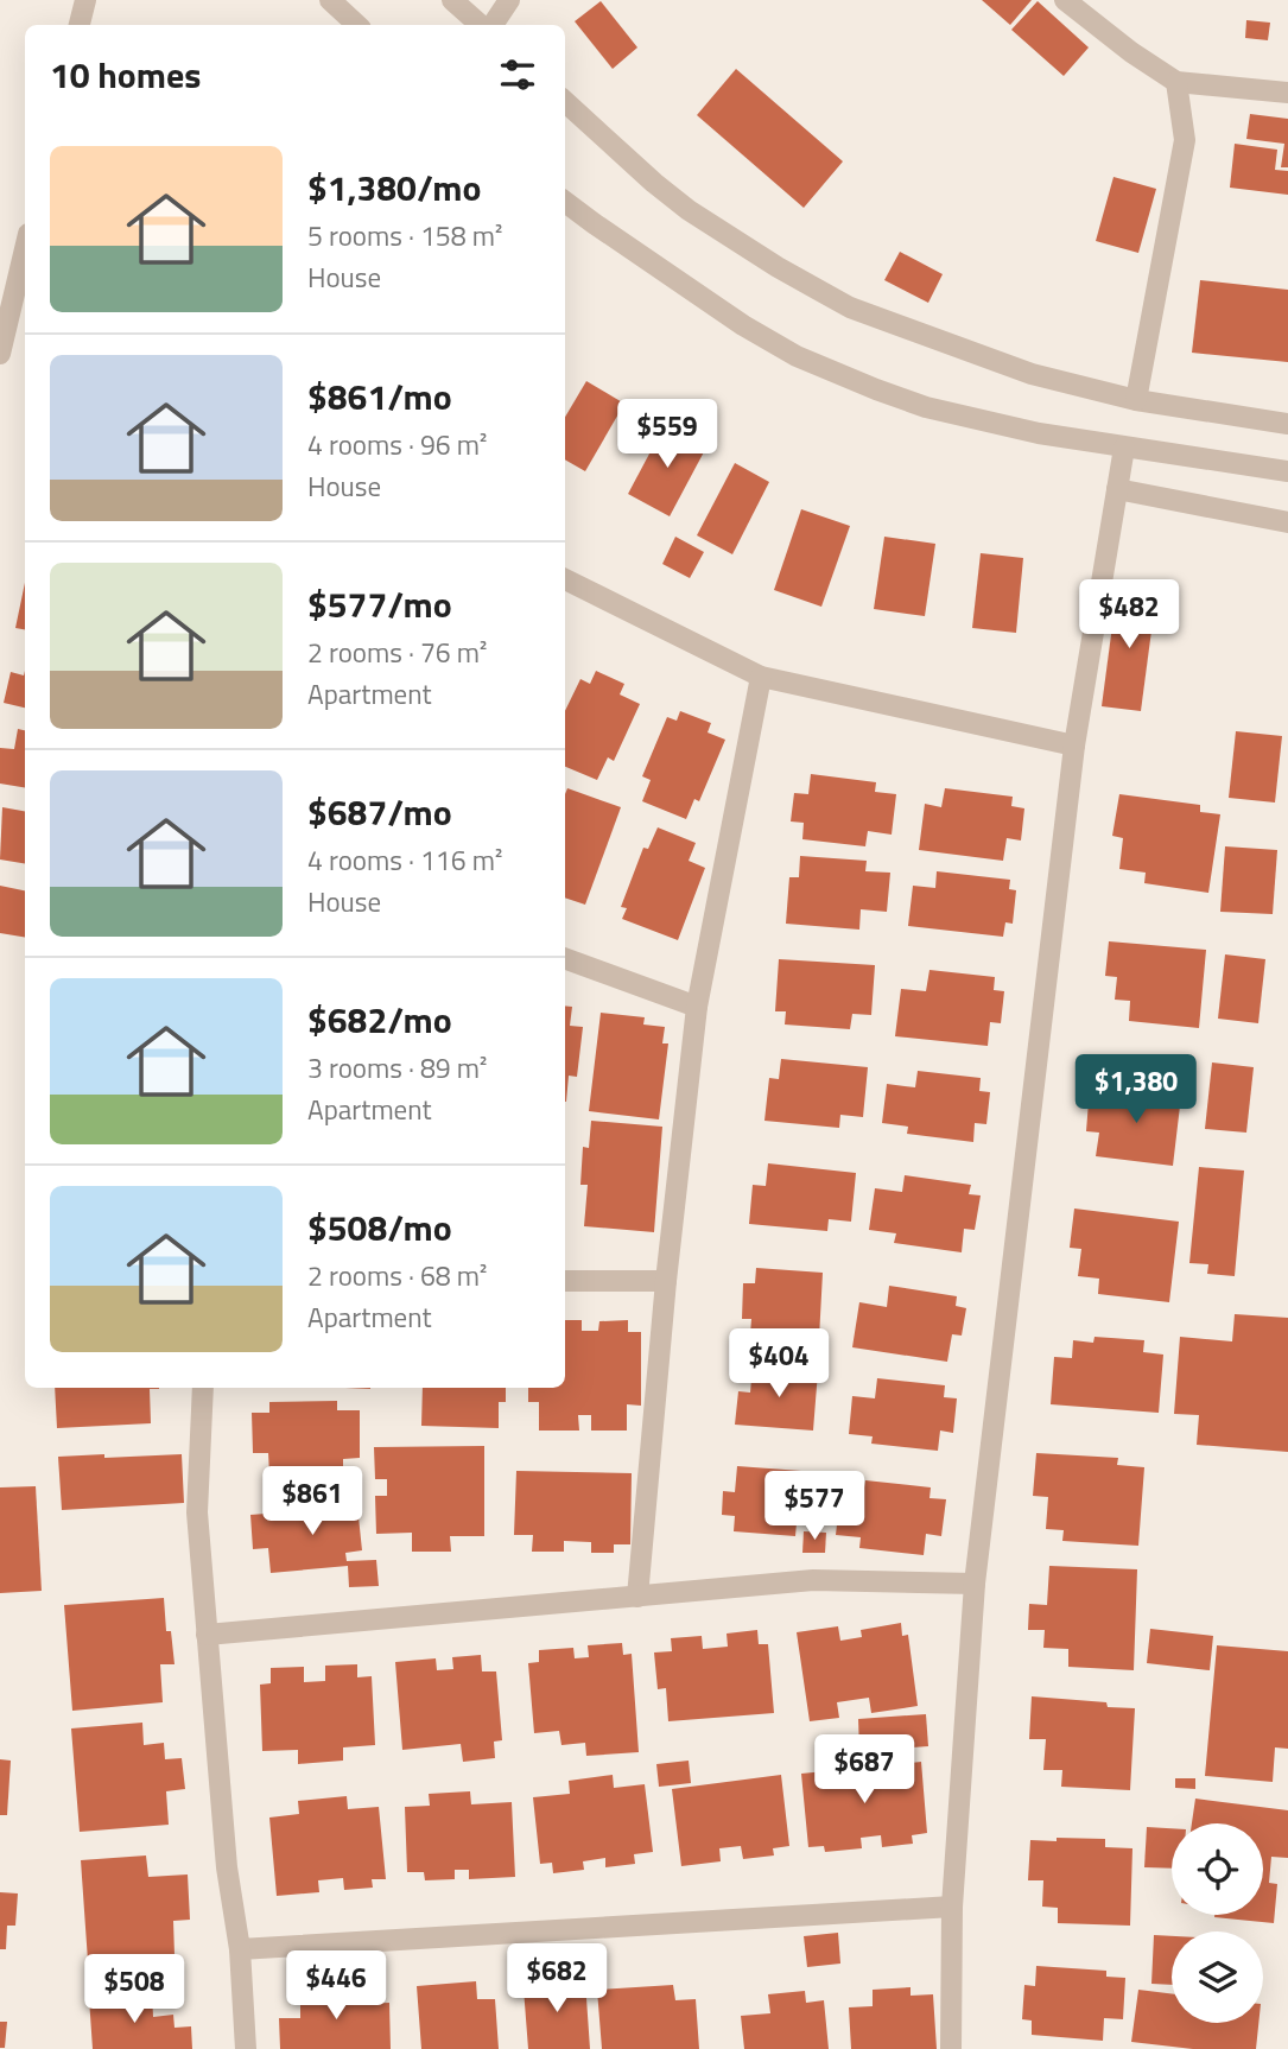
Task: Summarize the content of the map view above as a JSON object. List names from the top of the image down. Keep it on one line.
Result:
{"page":{"heading":"10 homes","list":[{"name":"$1,380/mo","note":"5 rooms · 158 m² · House"},{"name":"$861/mo","note":"4 rooms · 96 m² · House"},{"name":"$577/mo","note":"2 rooms · 76 m² · Apartment"},{"name":"$687/mo","note":"4 rooms · 116 m² · House"},{"name":"$682/mo","note":"3 rooms · 89 m² · Apartment"},{"name":"$508/mo","note":"2 rooms · 68 m² · Apartment"}],"price":["$559","$482","$1,380","$404","$861","$577","$687","$682","$446","$508"]}}
